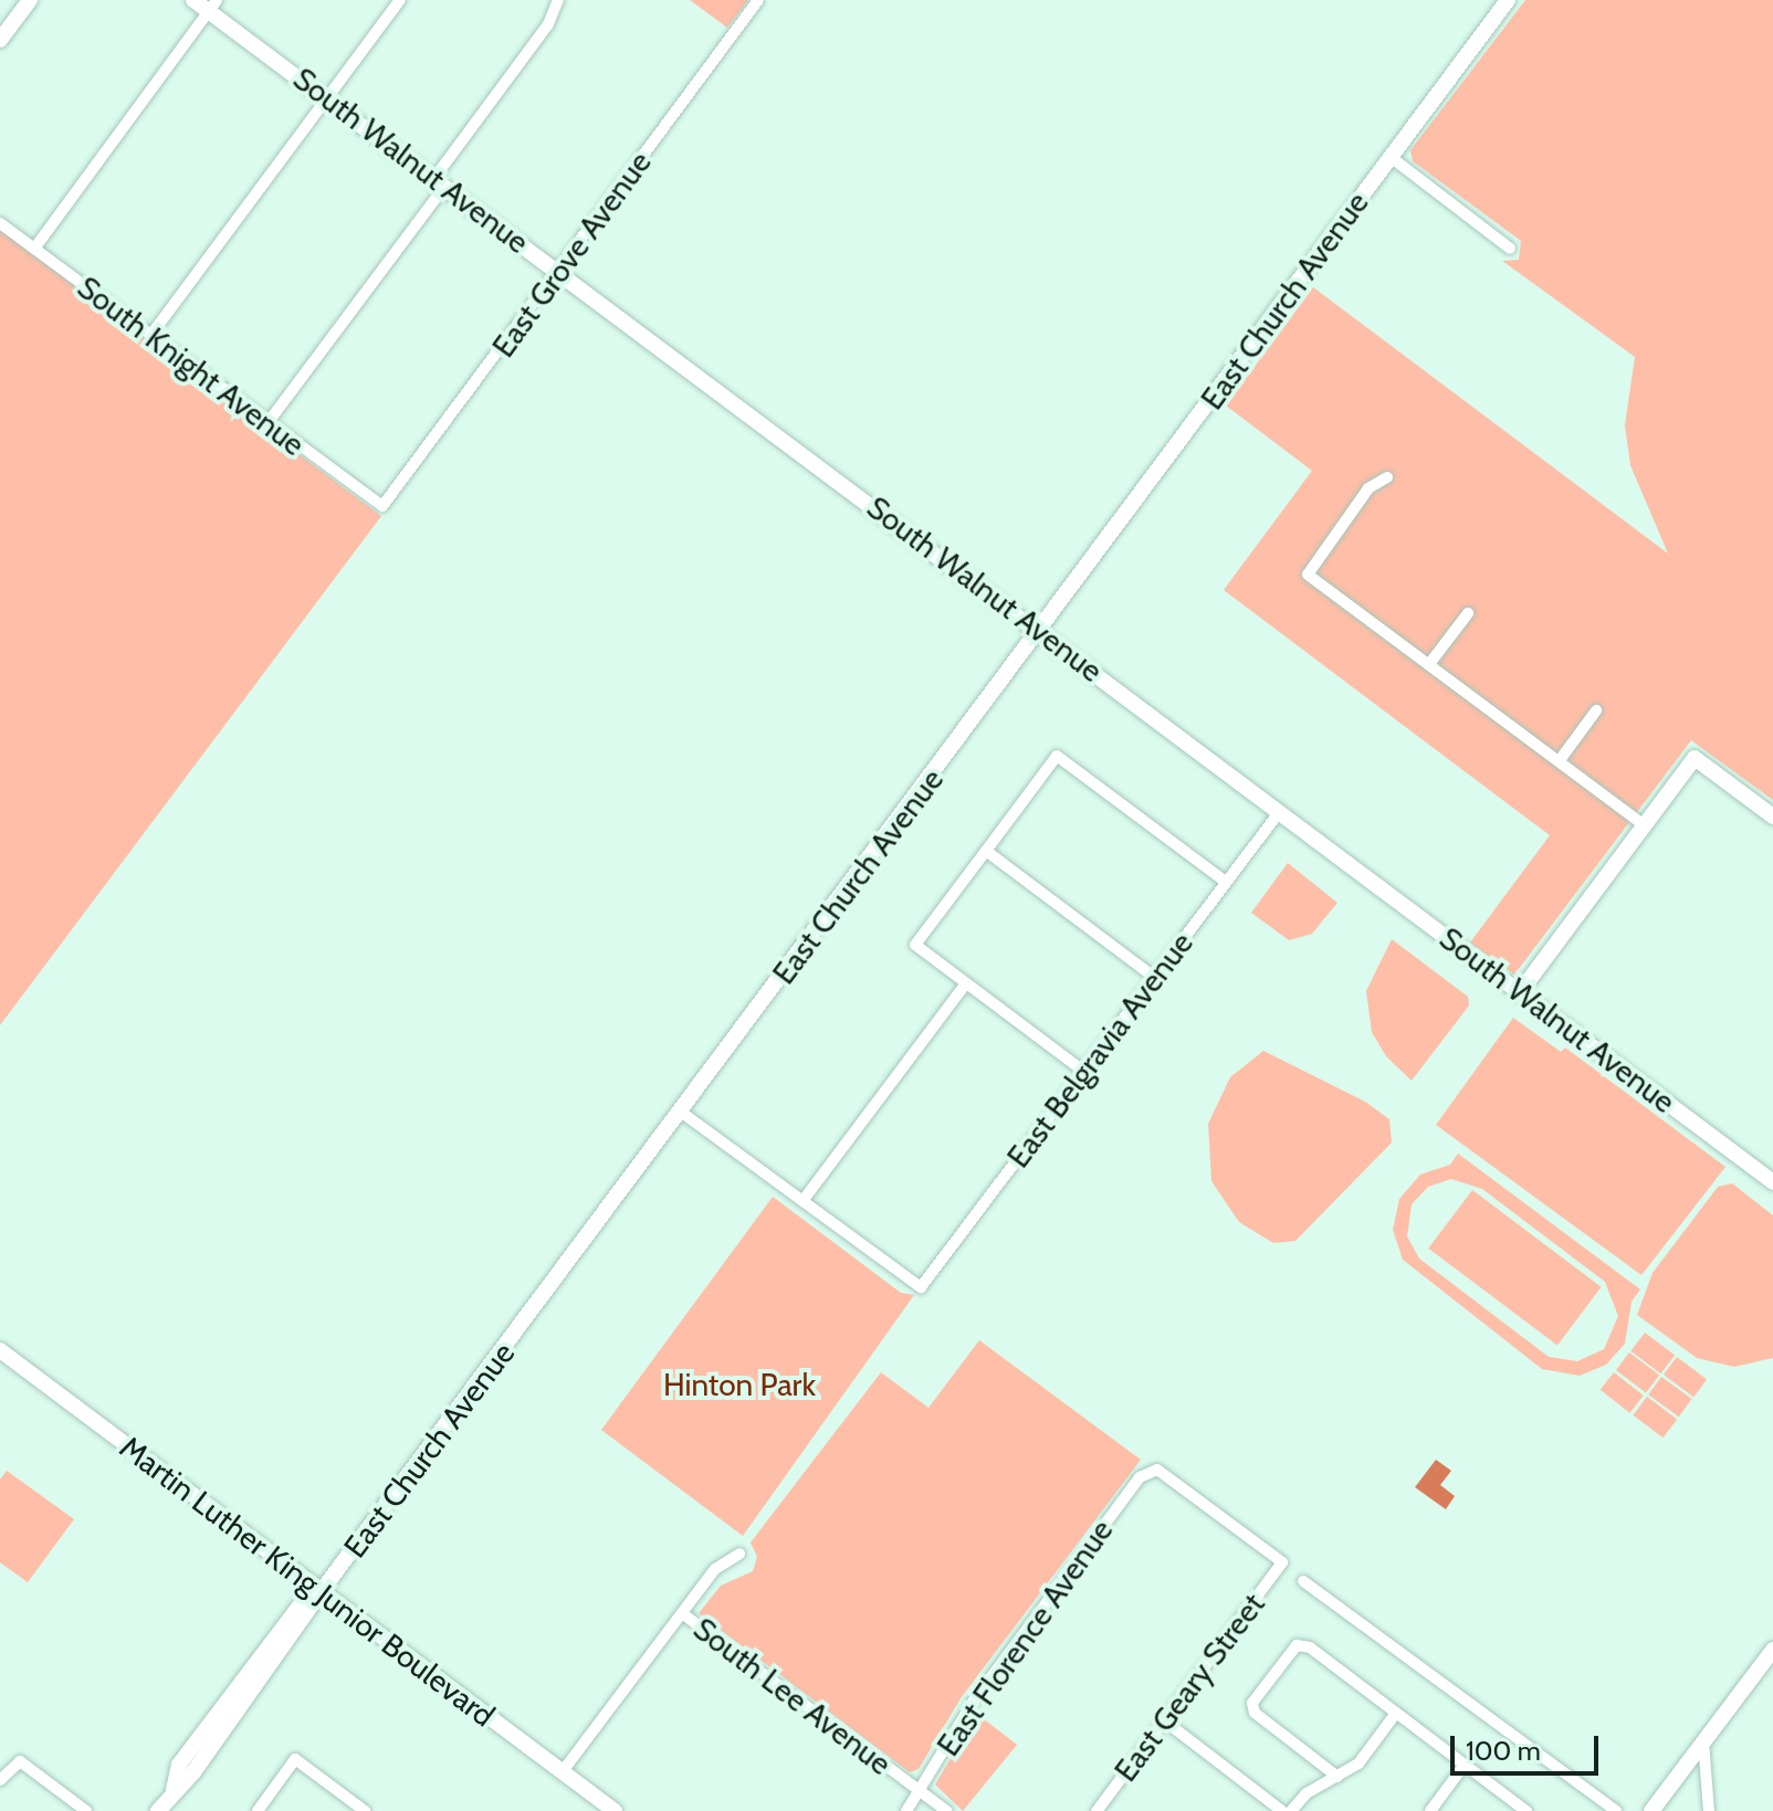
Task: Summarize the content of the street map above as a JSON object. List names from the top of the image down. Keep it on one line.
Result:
{"streets":{"street":["South Walnut Avenue","East Grove Avenue","East Church Avenue","South Knight Avenue","East Belgravia Avenue","Martin Luther King Junior Boulevard","East Florence Avenue","East Geary Street","South Lee Avenue"]},"crossings":[["South Walnut Avenue","East Grove Avenue"],["South Walnut Avenue","East Church Avenue"],["South Walnut Avenue","East Belgravia Avenue"],["East Grove Avenue","South Knight Avenue"],["East Church Avenue","Martin Luther King Junior Boulevard"],["East Florence Avenue","East Geary Street"],["East Florence Avenue","South Lee Avenue"]],"parks":["Hinton Park"],"scale_bar":"100 m"}
